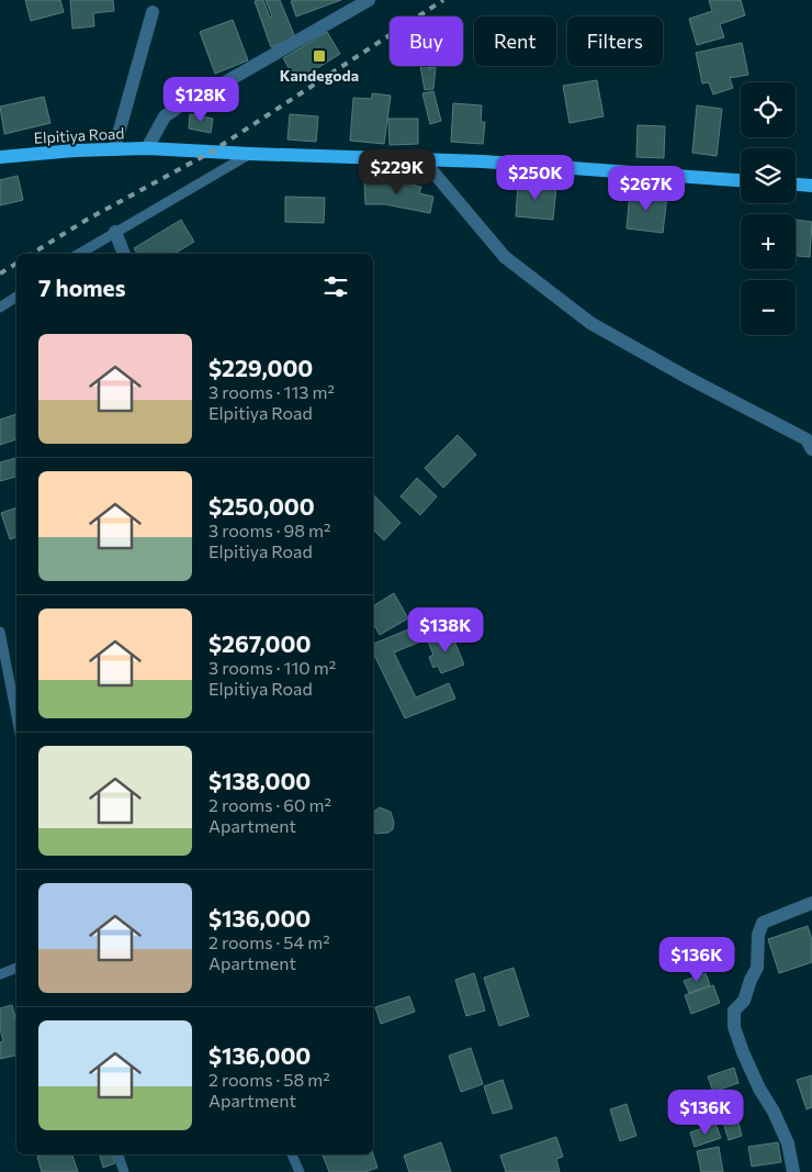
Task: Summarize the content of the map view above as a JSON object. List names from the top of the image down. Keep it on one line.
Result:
{"streets":{"main road":["Elpitiya Road"]},"places":{"transit":["Kandegoda"]},"page":{"chip":["Buy","Rent","Filters"],"price":["$128K","$229K","$250K","$267K","$138K","$136K","$136K"],"map_buttons":["+","−"],"heading":"7 homes","list":[{"name":"$229,000","note":"3 rooms · 113 m² · Elpitiya Road"},{"name":"$250,000","note":"3 rooms · 98 m² · Elpitiya Road"},{"name":"$267,000","note":"3 rooms · 110 m² · Elpitiya Road"},{"name":"$138,000","note":"2 rooms · 60 m² · Apartment"},{"name":"$136,000","note":"2 rooms · 54 m² · Apartment"},{"name":"$136,000","note":"2 rooms · 58 m² · Apartment"}]}}
